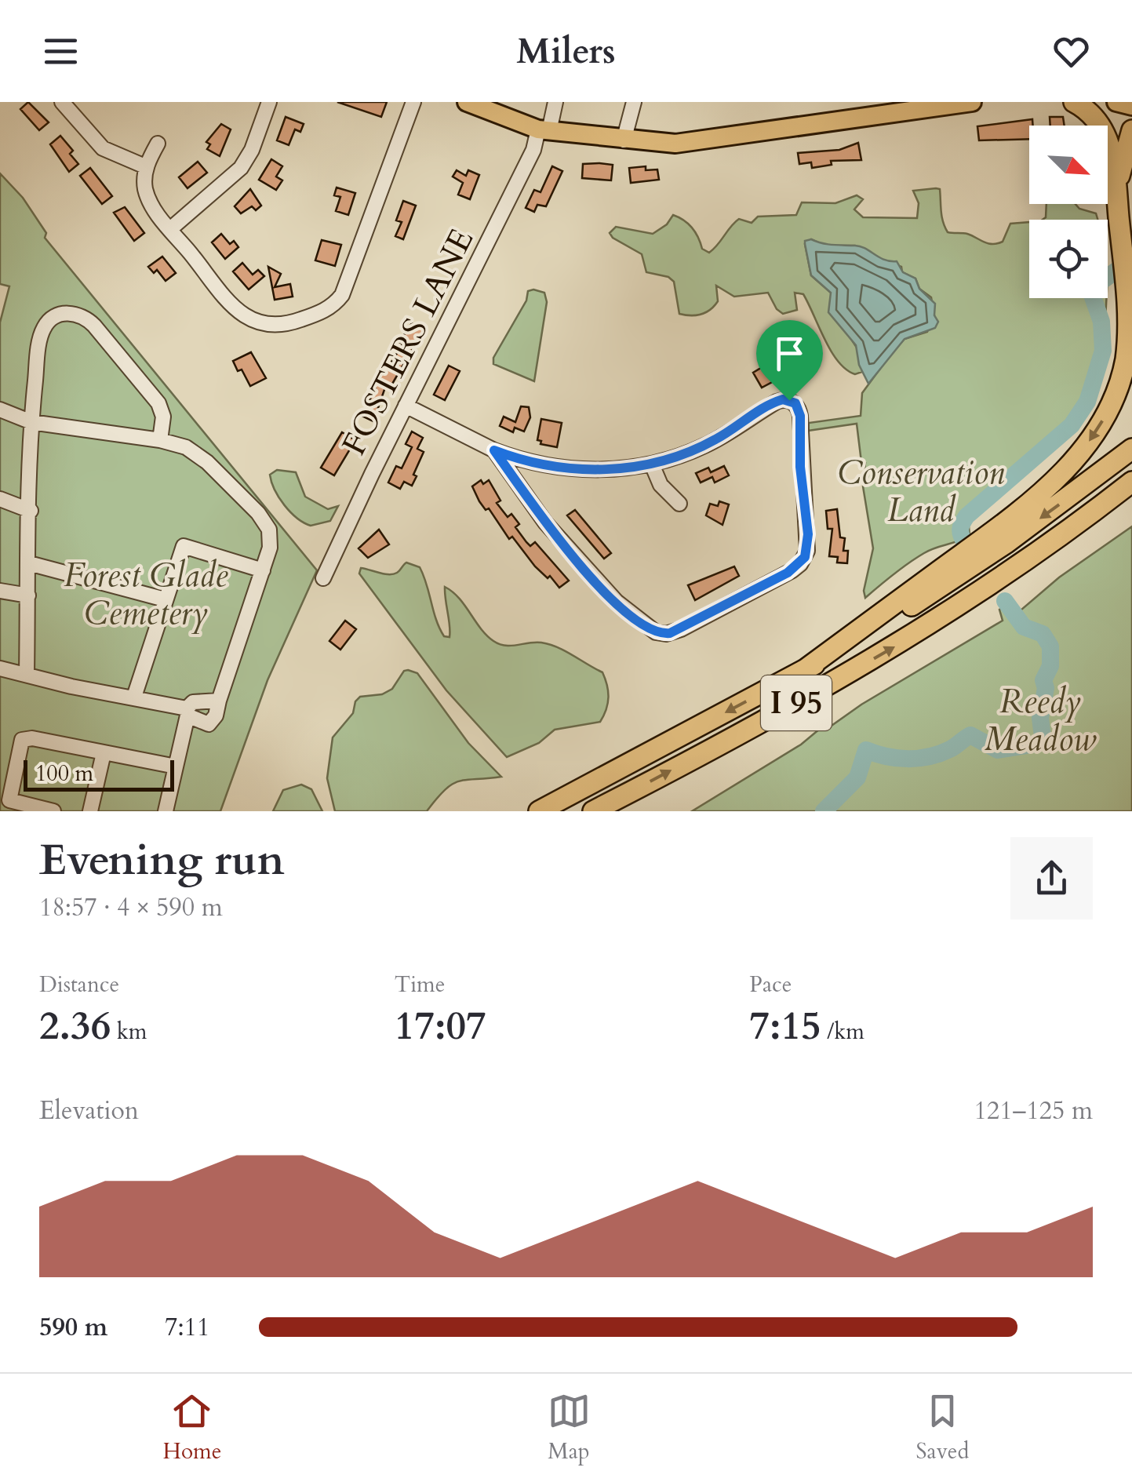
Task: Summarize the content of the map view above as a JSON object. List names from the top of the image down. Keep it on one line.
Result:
{"streets":{"highway":["I 95"],"street":["FOSTERS LANE"]},"parks":["Conservation Land","Forest Glade Cemetery","Reedy Meadow"],"scale_bar":"100 m","north":"bottom right","page":{"header":"Milers","scale":"100 m","heading":["Evening run","18:57 · 4 × 590 m"],"stats":[["Distance","2.36 km"],["Time","17:07"],["Pace","7:15 /km"]],"chart":["Elevation","121–125 m"],"list":[{"name":"590 m","note":"7:11"}],"tabs":["Home","Map","Saved"]}}
